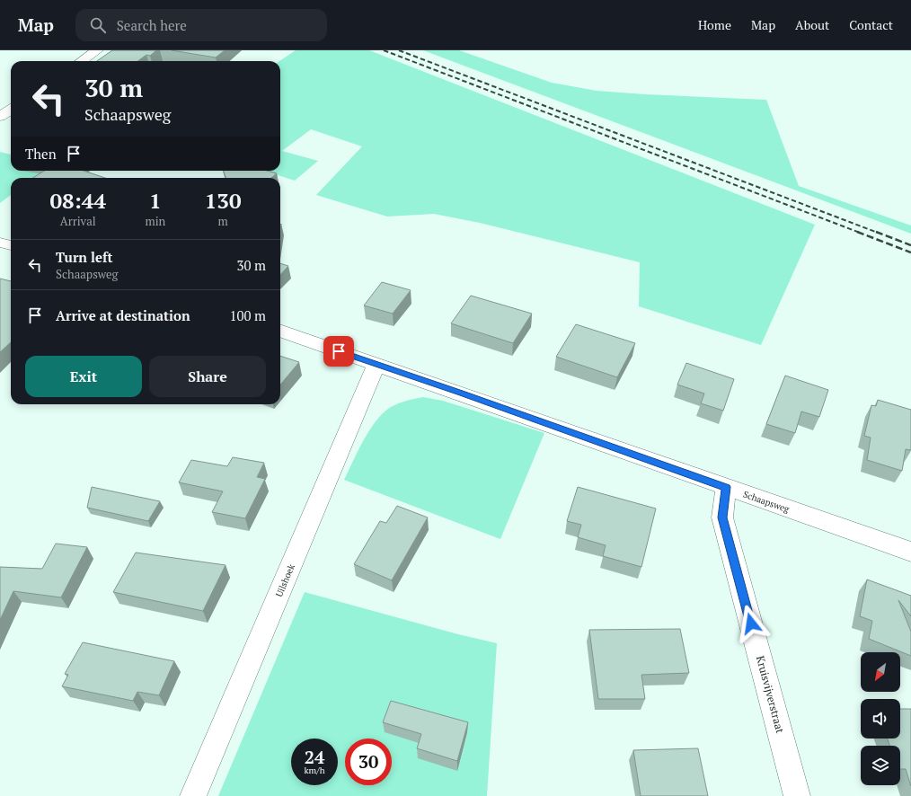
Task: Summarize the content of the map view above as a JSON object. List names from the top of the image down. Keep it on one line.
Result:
{"streets":{"street":["Schaapsweg","Uilshoek","Kruisvijverstraat"]},"crossings":[["Schaapsweg","Uilshoek"],["Schaapsweg","Kruisvijverstraat"]],"north":"bottom left","page":{"header":"Map","search":"Search here","nav":["Home","Map","About","Contact"],"turn":["30 m","Schaapsweg"],"then":"Then","eta":["08:44","Arrival","1","min","130","m"],"list":[{"name":"Turn left","note":"Schaapsweg","value":"30 m"},{"name":"Arrive at destination","value":"100 m"}],"buttons":["Exit","Share"],"speed":"24 km/h","limit":"30"}}
